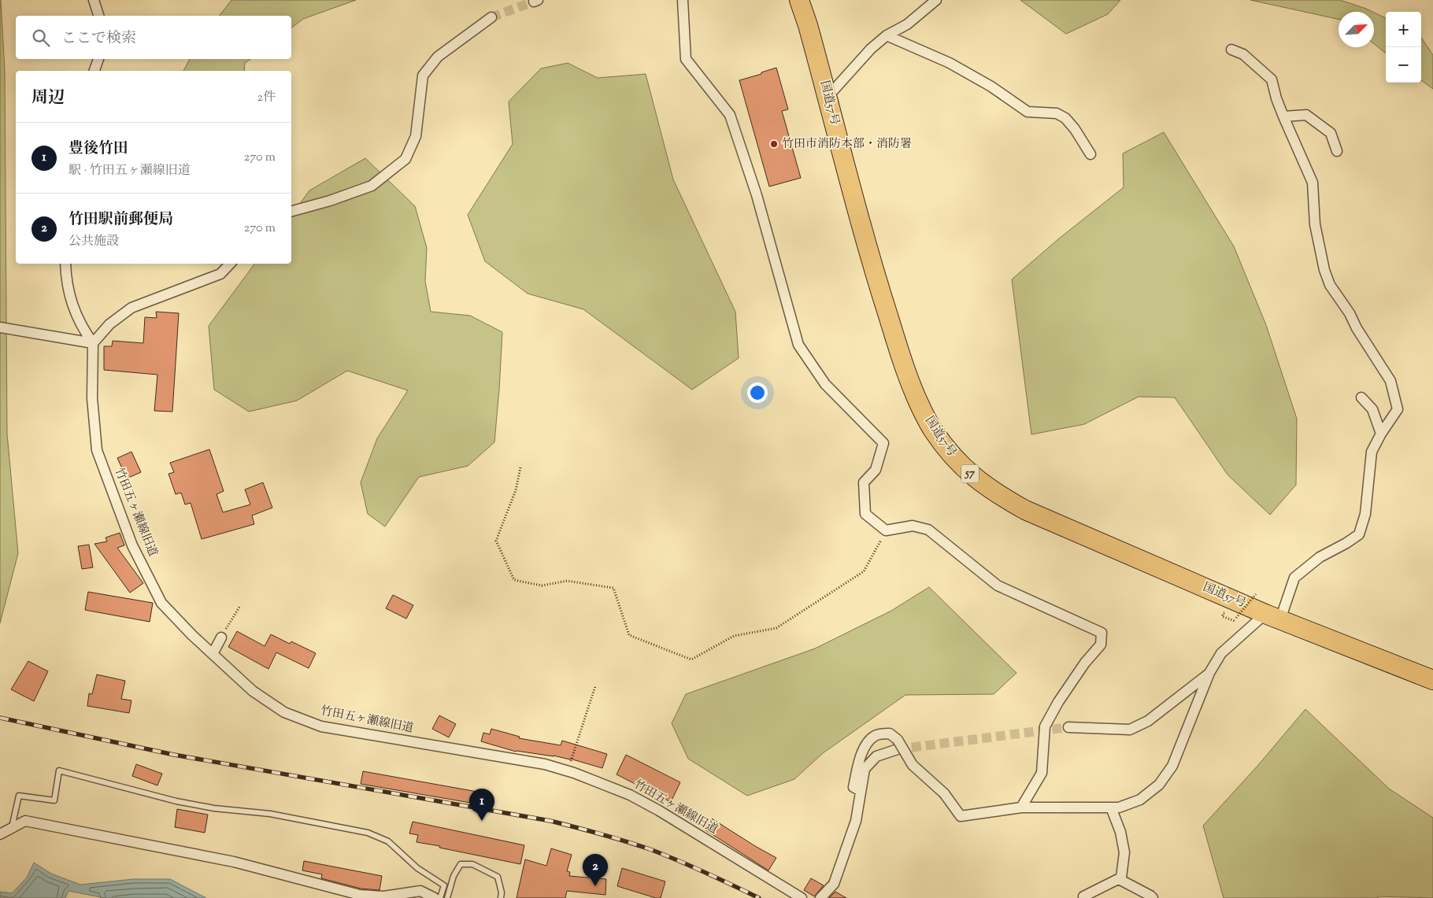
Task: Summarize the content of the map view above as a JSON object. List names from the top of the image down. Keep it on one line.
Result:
{"streets":{"highway":["国道57号","57"],"street":["竹田五ヶ瀬線旧道"]},"places":["竹田市消防本部・消防署"],"north":"top right","page":{"map_buttons":["+","−"],"search":"ここで検索","heading":["周辺","2件"],"list":[{"mark":"1","name":"豊後竹田","note":"駅 · 竹田五ヶ瀬線旧道","value":"270 m"},{"mark":"2","name":"竹田駅前郵便局","note":"公共施設","value":"270 m"}],"pins":["1","2"]}}
